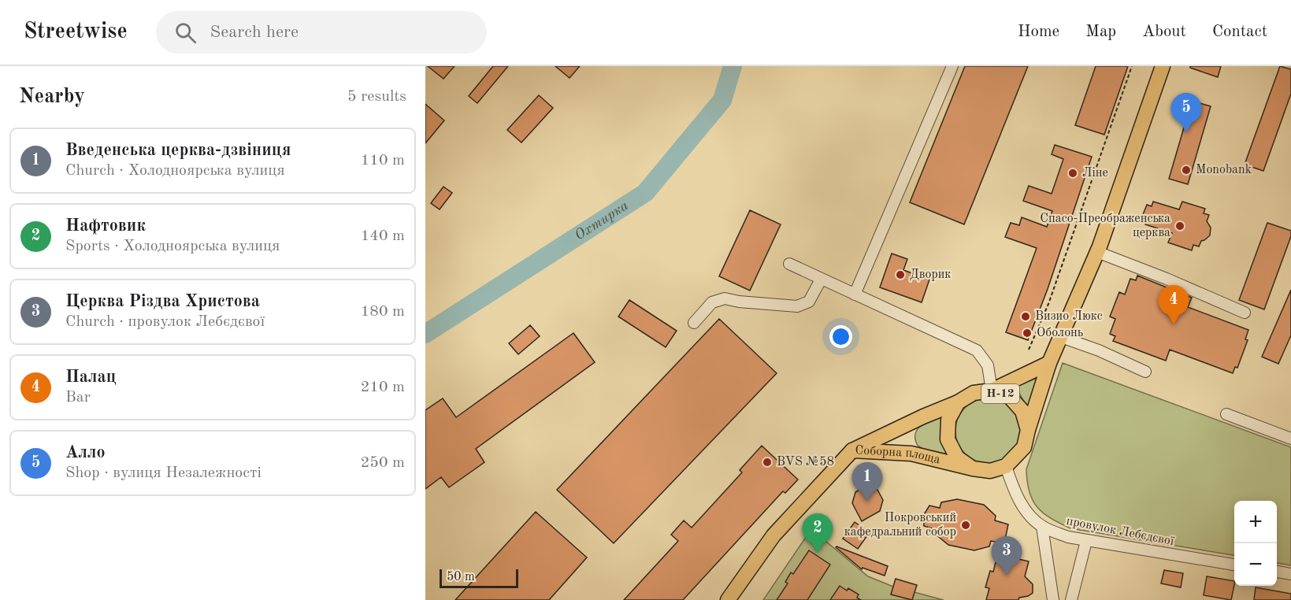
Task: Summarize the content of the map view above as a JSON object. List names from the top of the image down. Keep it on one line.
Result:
{"streets":{"main road":["Н-12","Соборна площа"],"street":["провулок Лебєдєвої"]},"crossings":[["Н-12","Соборна площа"],["Н-12","провулок Лебєдєвої"],["Соборна площа","провулок Лебєдєвої"]],"water":["Охтирка"],"places":["Monobank","Ліне","Спасо-Преображенська церква","Дворик","Визио Люкс","Оболонь","BVS №58","Покровський кафедральний собор"],"scale_bar":"50 m","page":{"header":"Streetwise","search":"Search here","nav":["Home","Map","About","Contact"],"heading":["Nearby","5 results"],"pins":["5","4","1","2","3"],"list":[{"mark":"1","name":"Введенська церква-дзвіниця","note":"Church · Холодноярська вулиця","value":"110 m"},{"mark":"2","name":"Нафтовик","note":"Sports · Холодноярська вулиця","value":"140 m"},{"mark":"3","name":"Церква Різдва Христова","note":"Church · провулок Лебєдєвої","value":"180 m"},{"mark":"4","name":"Палац","note":"Bar","value":"210 m"},{"mark":"5","name":"Алло","note":"Shop · вулиця Незалежності","value":"250 m"}],"map_buttons":["+","−"],"scale":"50 m"}}
